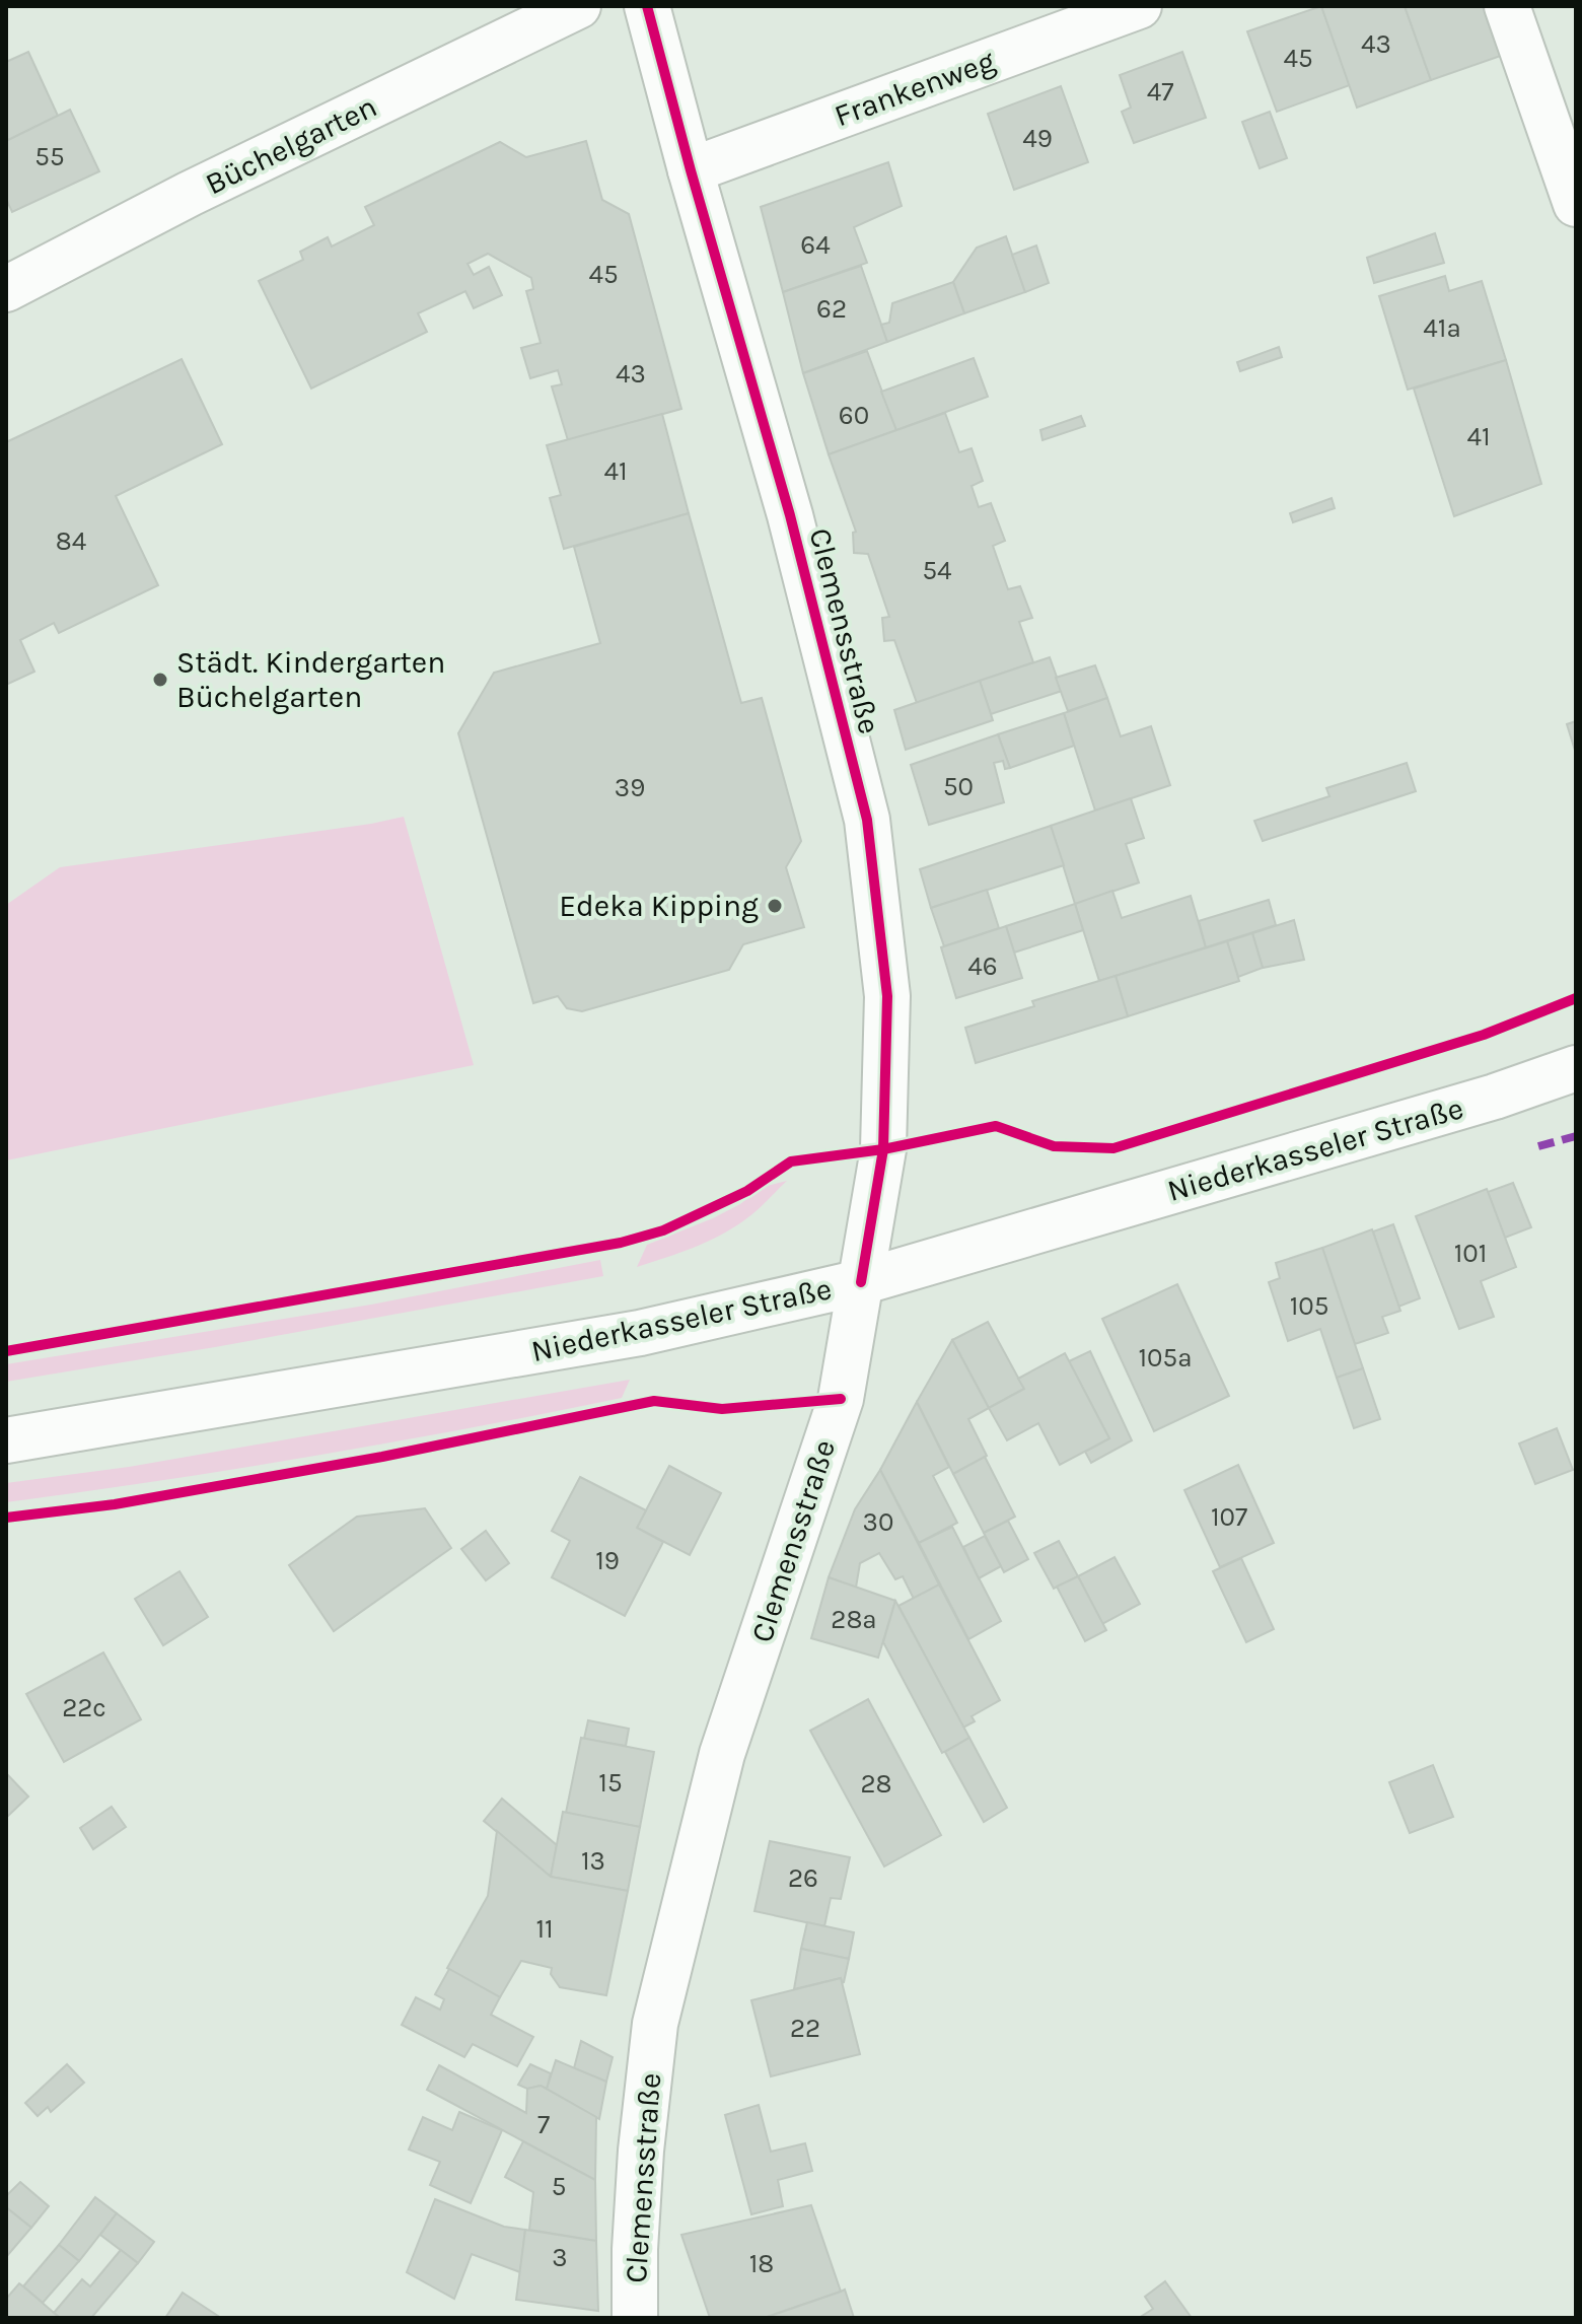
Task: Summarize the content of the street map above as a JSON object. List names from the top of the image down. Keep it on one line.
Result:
{"streets":{"street":["Frankenweg","Büchelgarten","Clemensstraße","Niederkasseler Straße"]},"crossings":[["Frankenweg","Clemensstraße"],["Clemensstraße","Niederkasseler Straße"]],"places":["Städt. Kindergarten Büchelgarten","Edeka Kipping"],"house_numbers":["43","45","47","49","55","64","45","62","41a","43","60","41","41","84","54","50","39","46","101","105","105a","107","30","19","28a","22c","15","28","13","26","11","22","7","5","3","18"]}
